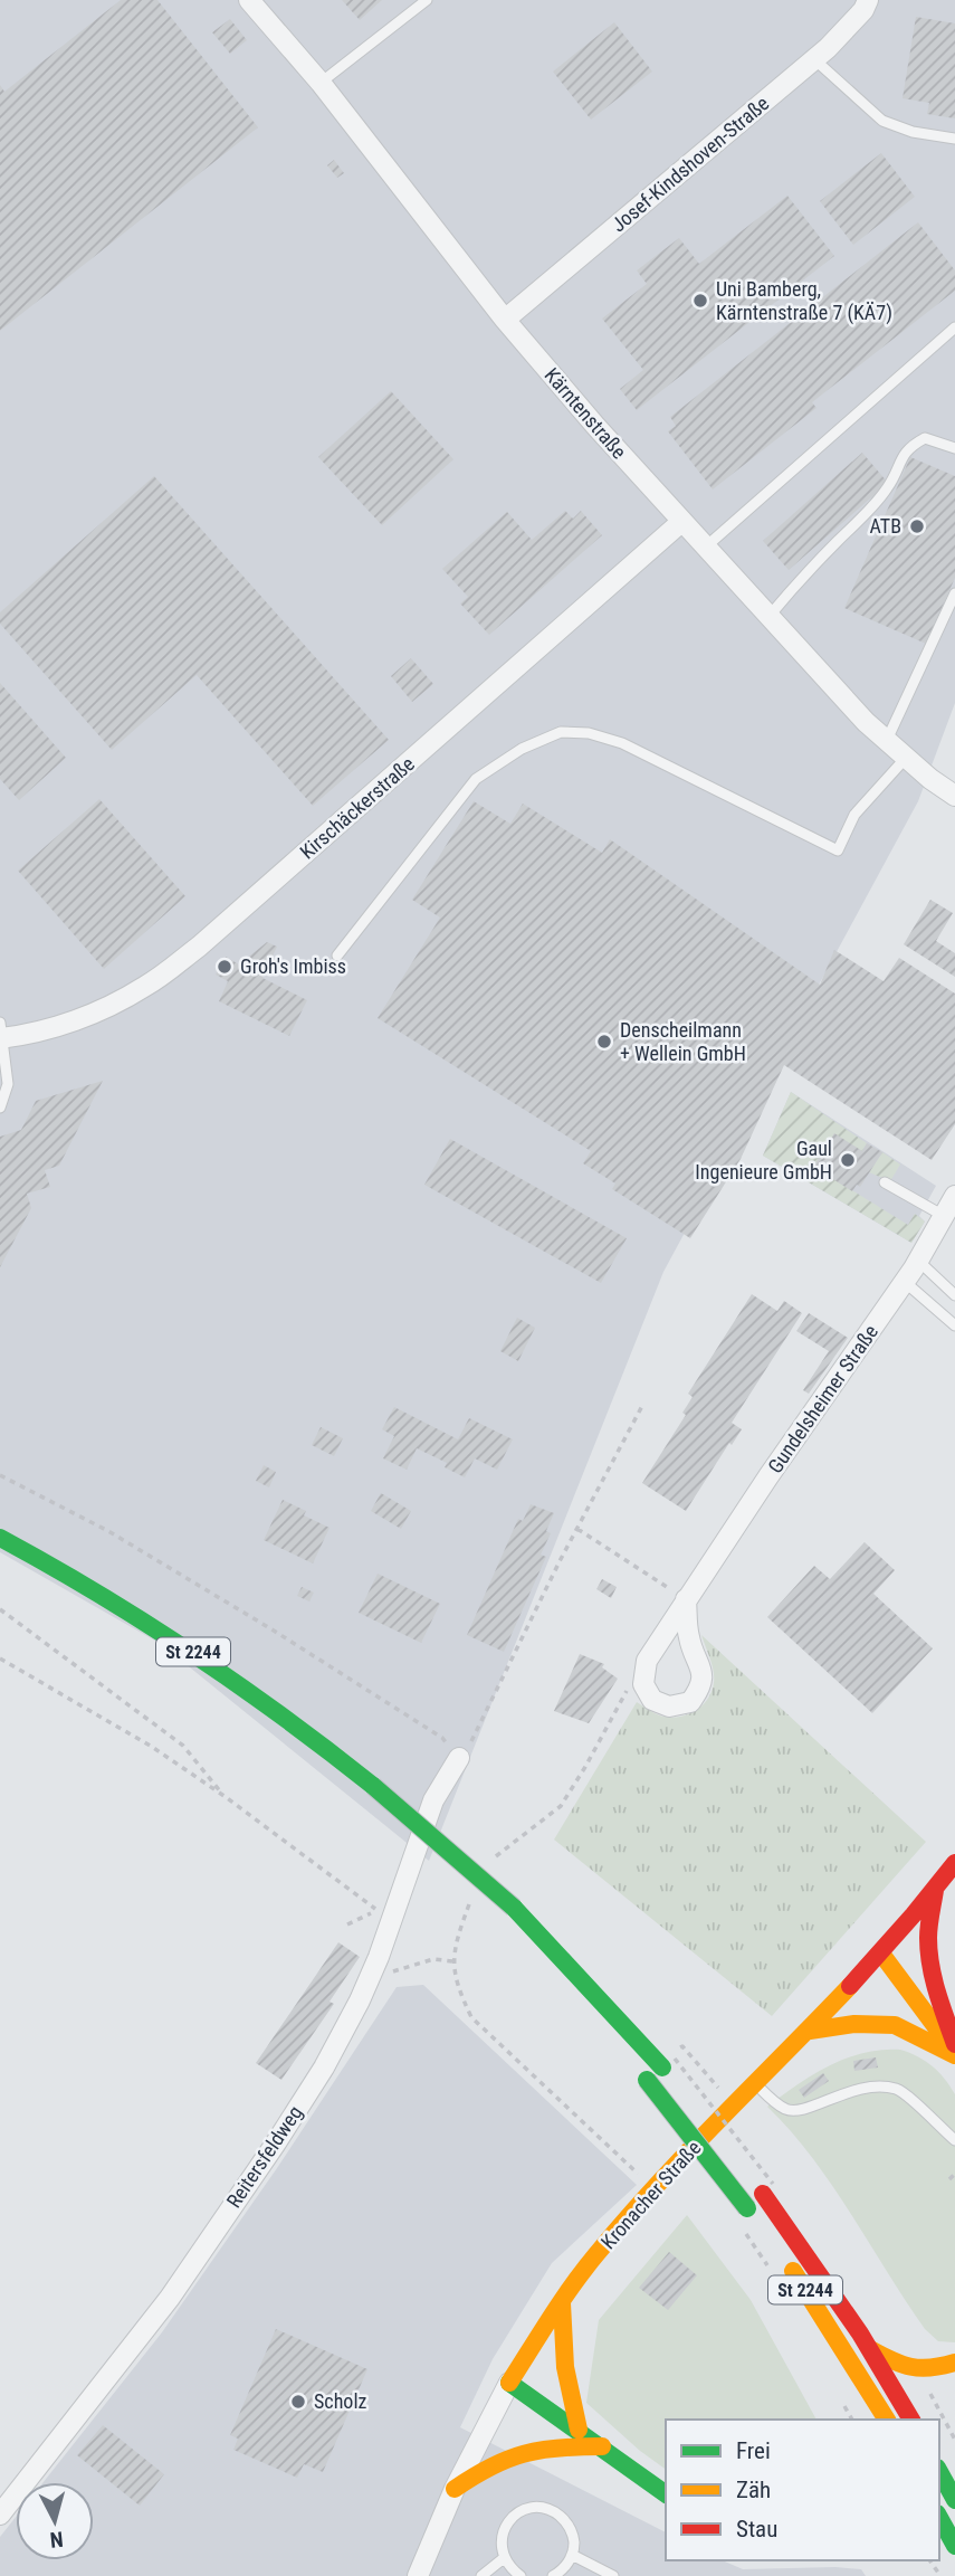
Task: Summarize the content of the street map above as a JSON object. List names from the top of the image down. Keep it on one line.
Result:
{"streets":{"main road":["St 2244","Kronacher Straße"],"street":["Josef-Kindshoven-Straße","Kärntenstraße","Kirschäckerstraße","Gundelsheimer Straße","Reitersfeldweg"]},"crossings":[["Josef-Kindshoven-Straße","Kärntenstraße"],["Kärntenstraße","Kirschäckerstraße"]],"places":["Uni Bamberg, Kärntenstraße 7 (KÄ7)","ATB","Groh's Imbiss","Denscheilmann + Wellein GmbH","Gaul Ingenieure GmbH","Scholz"],"legend":["Frei","Zäh","Stau"],"north":"bottom"}
